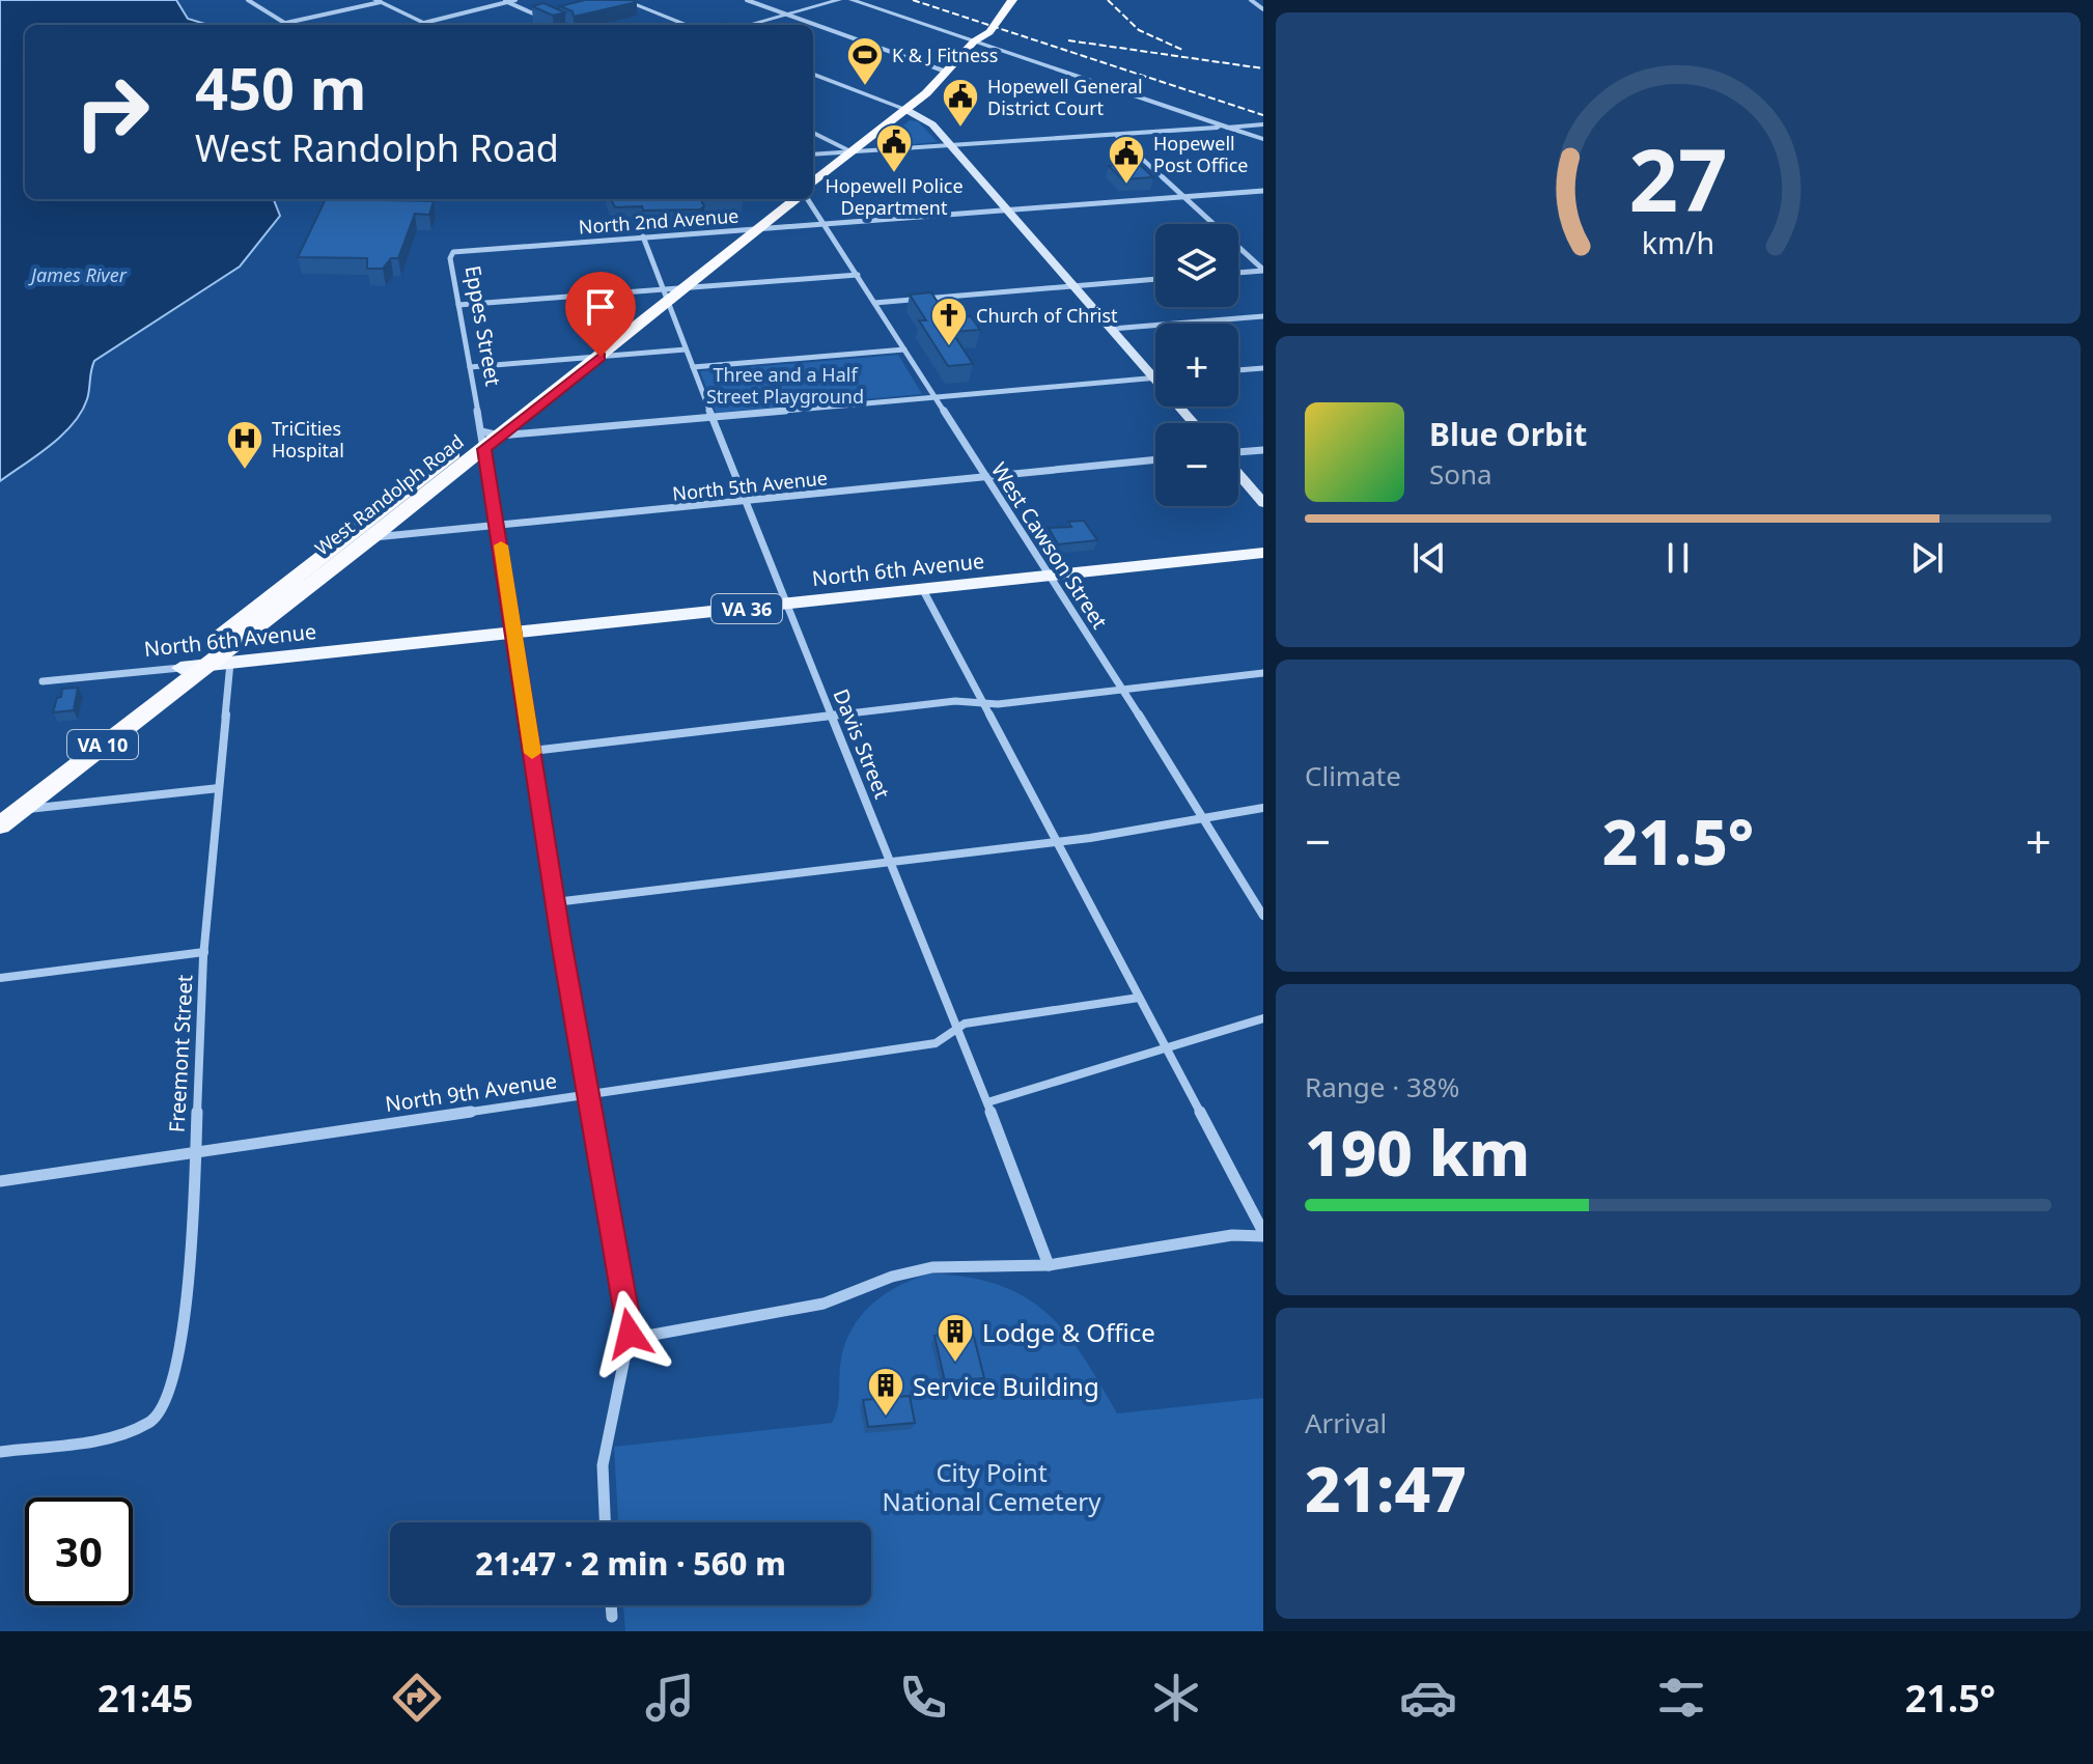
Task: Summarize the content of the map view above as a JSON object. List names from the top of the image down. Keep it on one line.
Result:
{"streets":{"highway":["West Randolph Road","VA 10"],"main road":["North 6th Avenue","VA 36"],"street":["North 2nd Avenue","Eppes Street","North 5th Avenue","West Cawson Street","Davis Street","Freemont Street","North 9th Avenue"]},"crossings":[["North 2nd Avenue","Eppes Street"],["North 2nd Avenue","West Randolph Road"],["North 2nd Avenue","West Cawson Street"],["North 2nd Avenue","Davis Street"],["Eppes Street","North 5th Avenue"],["Eppes Street","West Randolph Road"],["Eppes Street","North 6th Avenue"],["Eppes Street","North 9th Avenue"],["North 5th Avenue","West Randolph Road"],["North 5th Avenue","West Cawson Street"],["North 5th Avenue","Davis Street"],["West Randolph Road","North 6th Avenue"],["West Randolph Road","Davis Street"],["West Cawson Street","North 6th Avenue"],["North 6th Avenue","Davis Street"],["North 6th Avenue","Freemont Street"],["Davis Street","North 9th Avenue"],["Freemont Street","North 9th Avenue"]],"water":["James River"],"parks":["Three and a Half Street Playground","City Point National Cemetery"],"places":{"sports":["K & J Fitness"],"public building":["Hopewell General District Court","Hopewell Police Department","Hopewell Post Office"],"church":["Church of Christ"],"hospital":["TriCities Hospital"],"building":["Lodge & Office","Service Building"]},"page":{"turn":["450 m","West Randolph Road"],"map_buttons":["+","−"],"song":["Blue Orbit","Sona"],"tile":["Climate",["Range · 38%","190 km"],["Arrival","21:47"]],"heat":["−","21.5°","+"],"limit":"30","trip":"21:47 · 2 min · 560 m","tabs":["21:45","21.5°"],"gauge":["27","km/h"]}}
